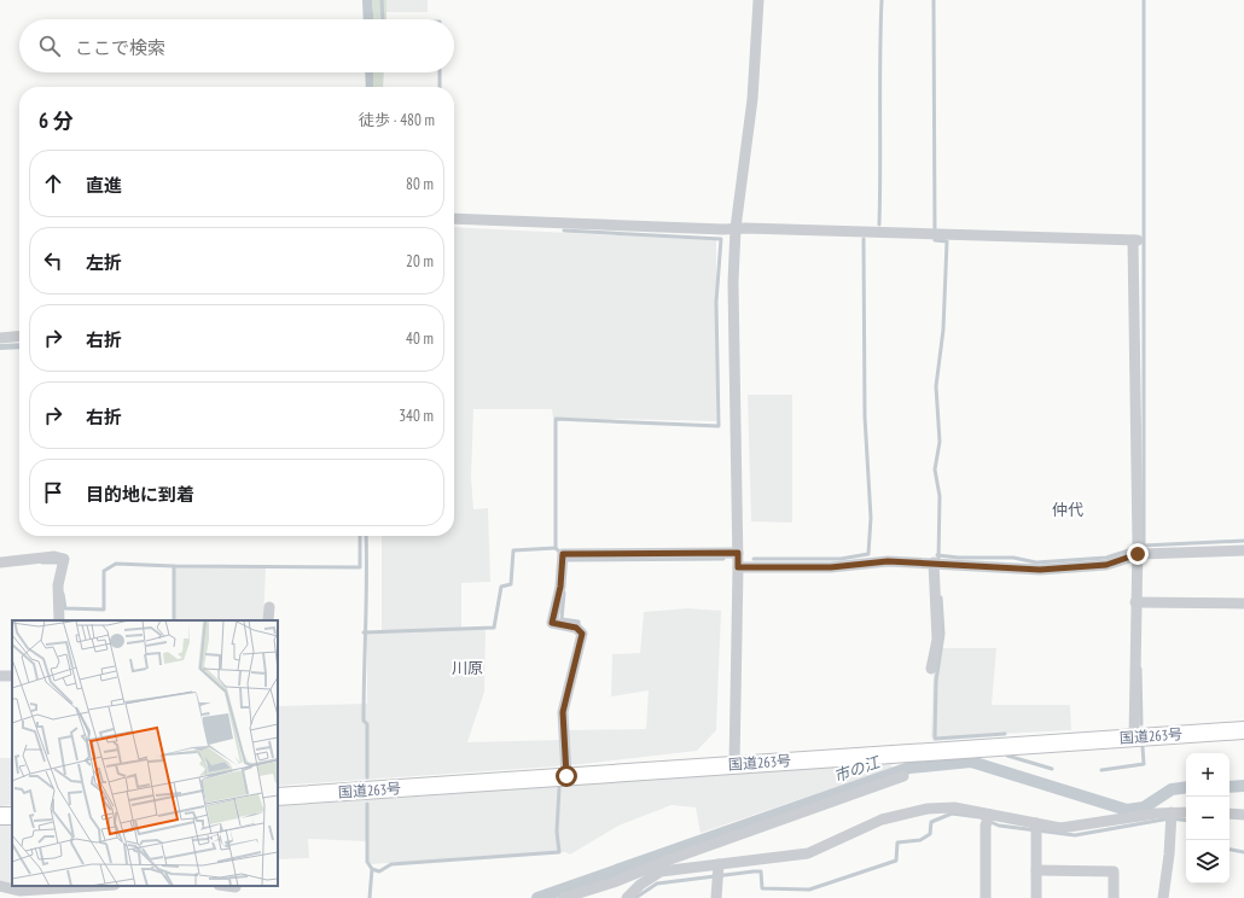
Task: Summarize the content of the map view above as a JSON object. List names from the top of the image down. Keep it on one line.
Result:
{"streets":{"highway":["国道263号"]},"districts":["仲代","川原"],"water":["市の江"],"page":{"search":"ここで検索","heading":["6 分","徒歩 · 480 m"],"list":[["直進","80 m"],["左折","20 m"],["右折","40 m"],["右折","340 m"],"目的地に到着"],"map_buttons":["+","−"]}}
